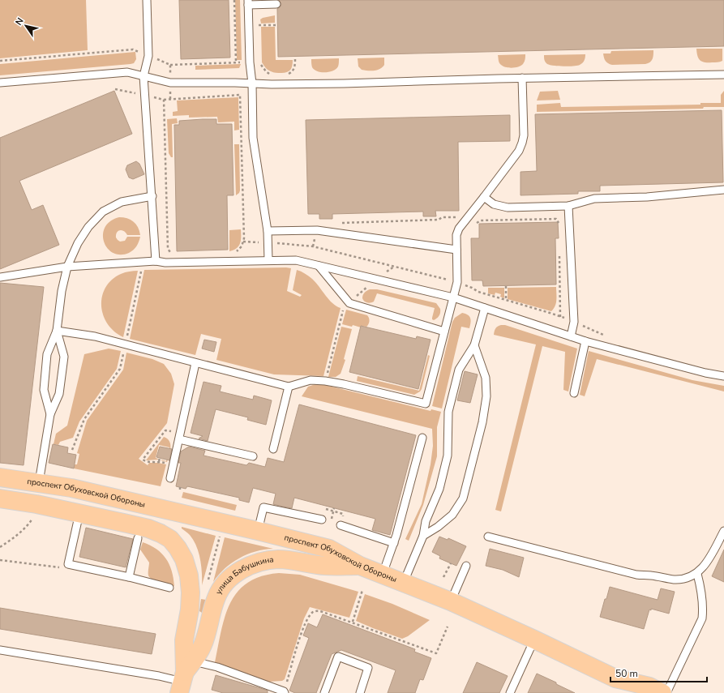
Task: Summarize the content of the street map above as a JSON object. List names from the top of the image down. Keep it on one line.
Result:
{"streets":{"main road":["проспект Обуховской Обороны","улица Бабушкина"]},"crossings":[["проспект Обуховской Обороны","улица Бабушкина"]],"scale_bar":"50 m","north":"top left"}
